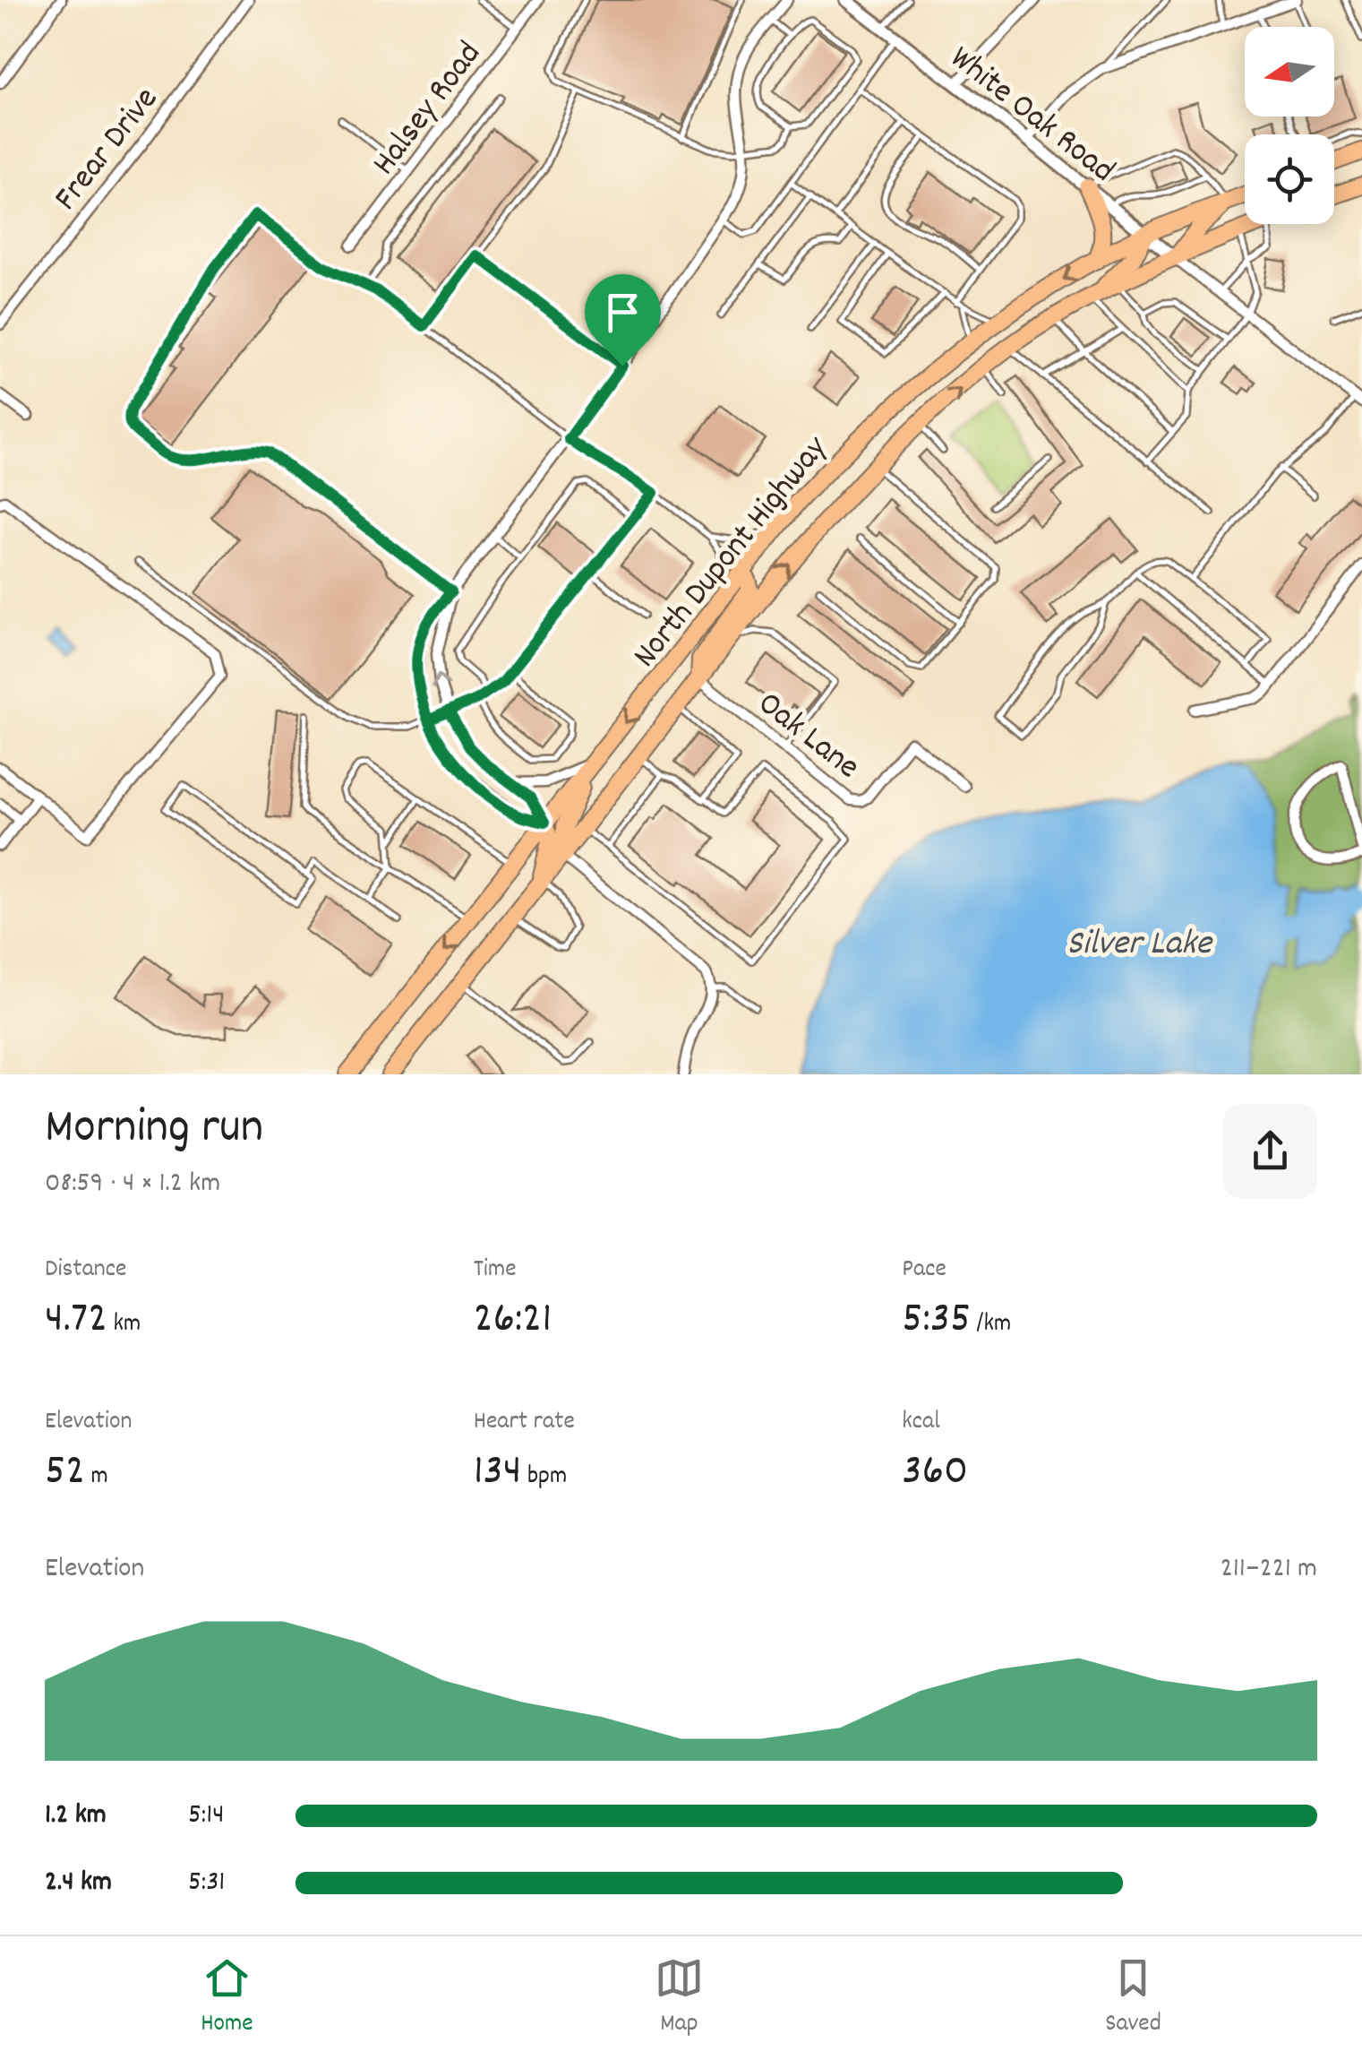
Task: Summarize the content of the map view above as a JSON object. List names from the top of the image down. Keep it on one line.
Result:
{"streets":{"highway":["North Dupont Highway"],"street":["Halsey Road","White Oak Road","Frear Drive","Oak Lane"]},"crossings":[["White Oak Road","North Dupont Highway"],["North Dupont Highway","Oak Lane"]],"water":["Silver Lake"],"north":"left","page":{"heading":["Morning run","08:59 · 4 × 1.2 km"],"stats":[["Distance","4.72 km"],["Time","26:21"],["Pace","5:35 /km"],["Elevation","52 m"],["Heart rate","134 bpm"],["kcal","360"]],"chart":["Elevation","211–221 m"],"list":[{"name":"1.2 km","note":"5:14"},{"name":"2.4 km","note":"5:31"}],"tabs":["Home","Map","Saved"]}}
